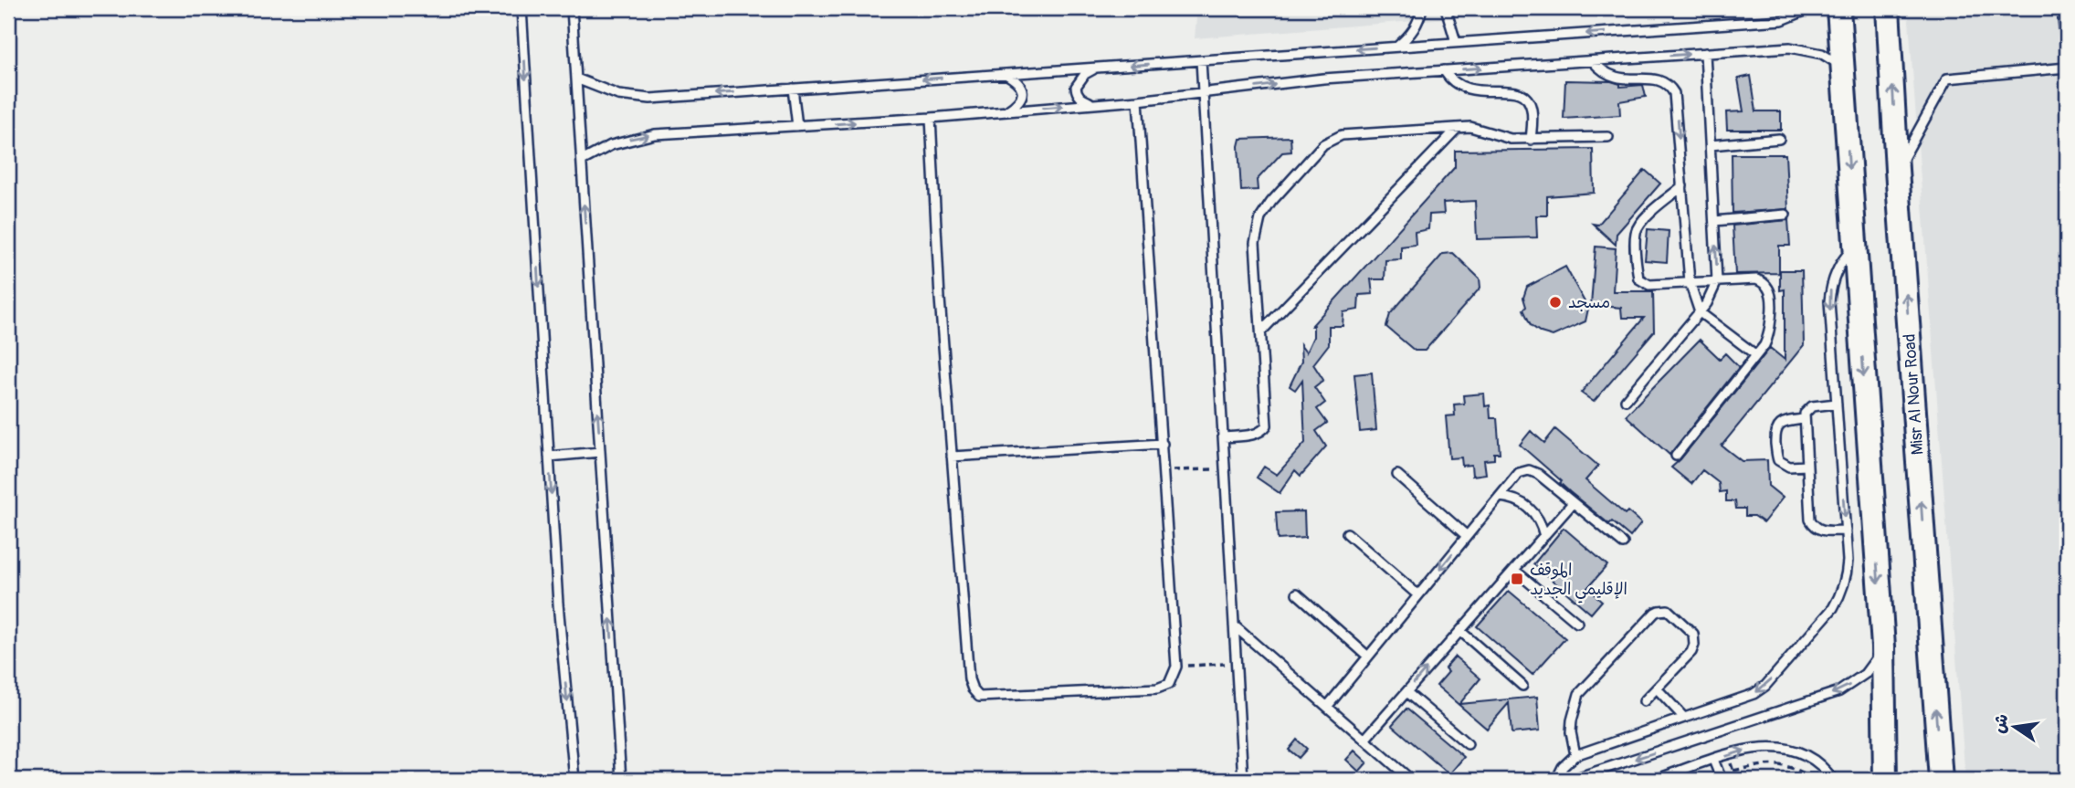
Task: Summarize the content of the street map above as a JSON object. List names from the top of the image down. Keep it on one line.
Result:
{"streets":{"street":["Misr Al Nour Road"]},"places":{"other":["مسجد"],"transit":["الموقف الإقليمي الجديد"]},"north":"left"}
